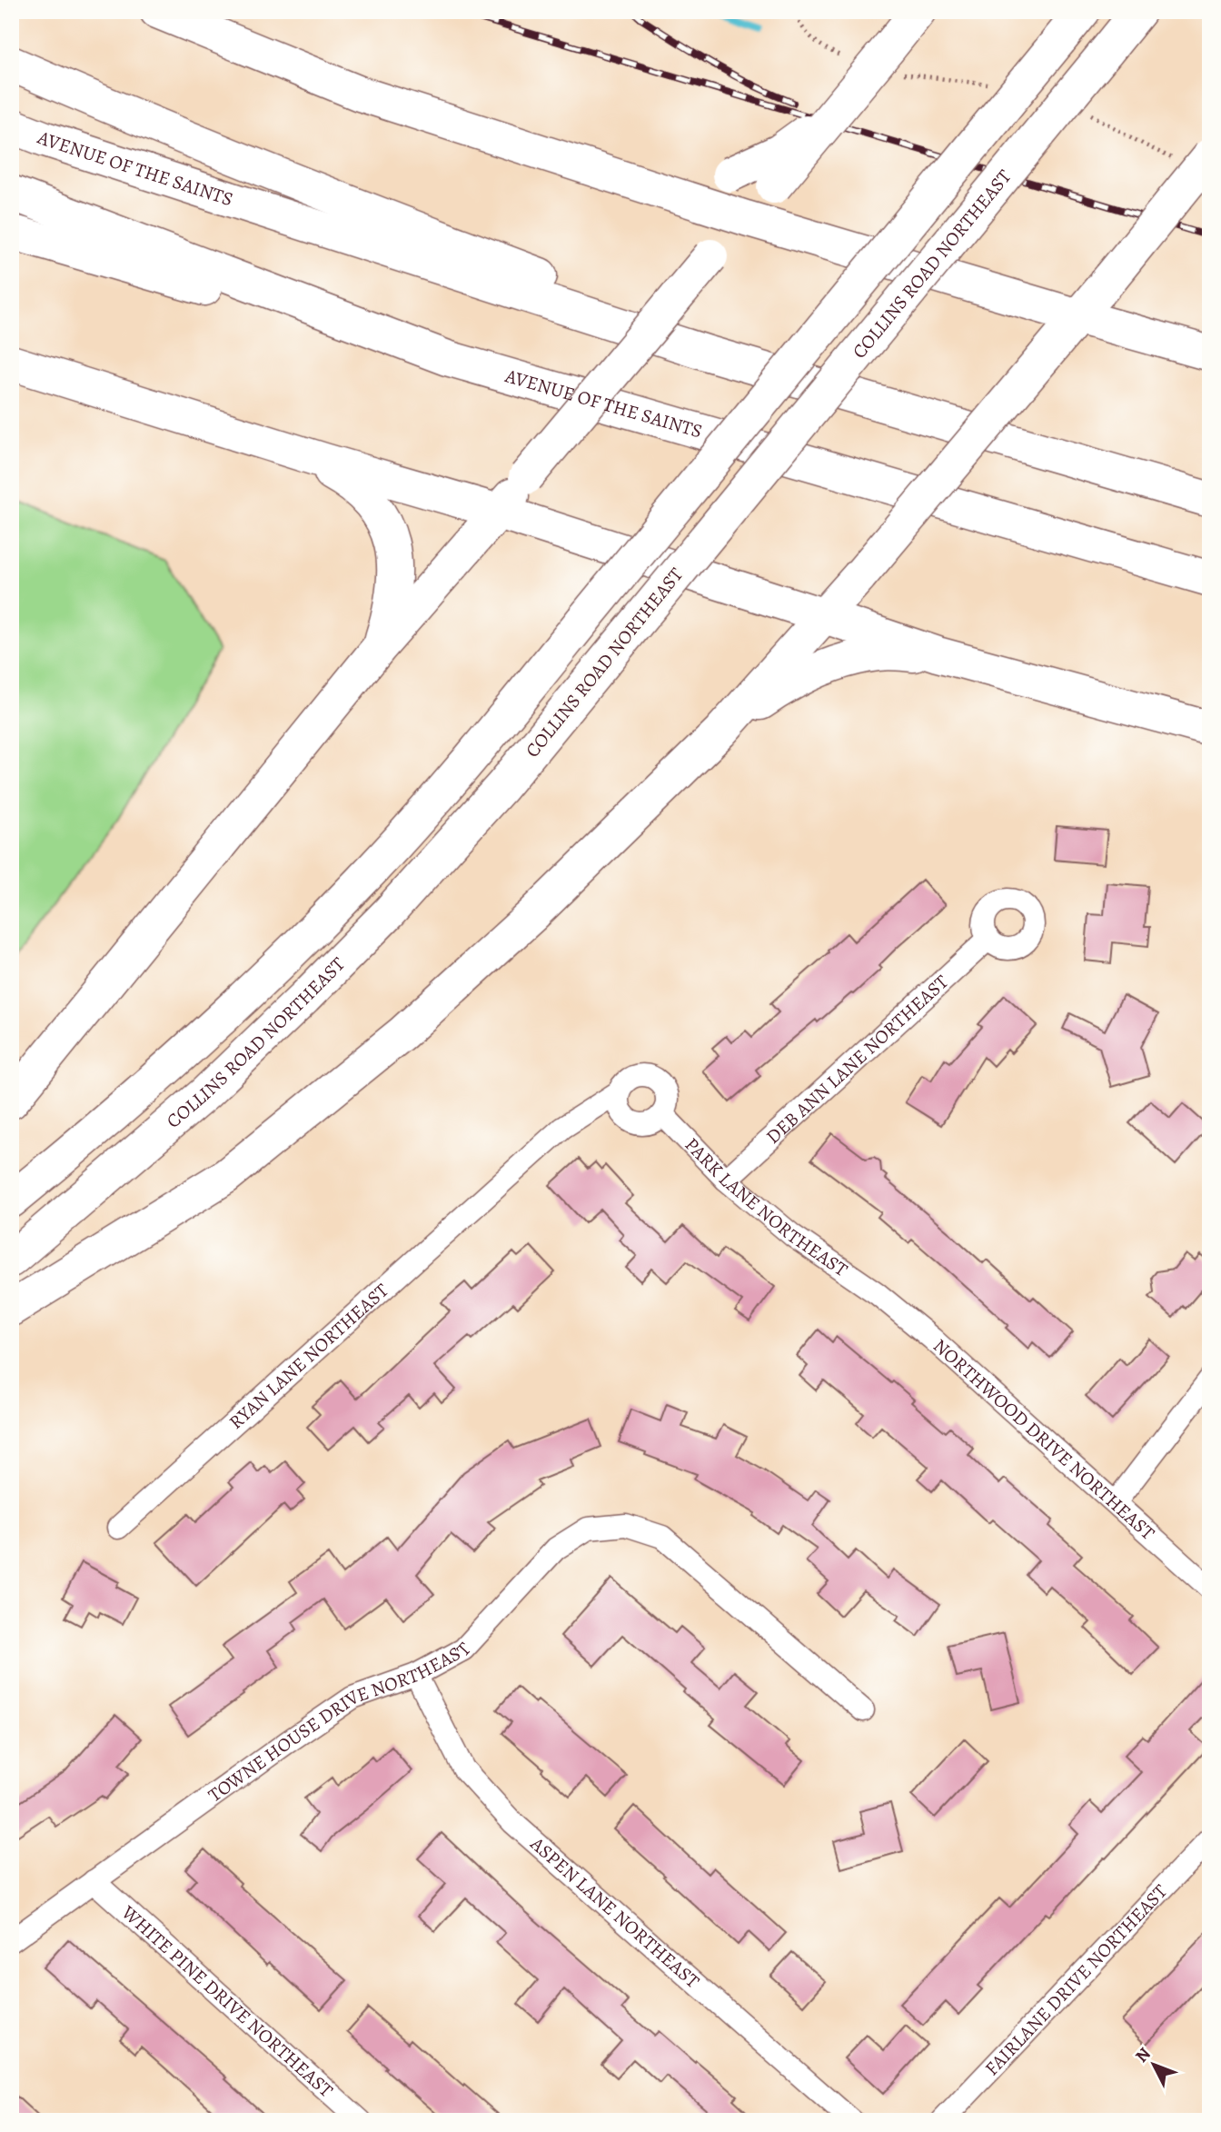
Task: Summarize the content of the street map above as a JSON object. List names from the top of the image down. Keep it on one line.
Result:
{"streets":{"highway":["AVENUE OF THE SAINTS","COLLINS ROAD NORTHEAST"],"street":["DEB ANN LANE NORTHEAST","PARK LANE NORTHEAST","RYAN LANE NORTHEAST","NORTHWOOD DRIVE NORTHEAST","TOWNE HOUSE DRIVE NORTHEAST","ASPEN LANE NORTHEAST","FAIRLANE DRIVE NORTHEAST","WHITE PINE DRIVE NORTHEAST"]},"crossings":[["DEB ANN LANE NORTHEAST","PARK LANE NORTHEAST"],["PARK LANE NORTHEAST","RYAN LANE NORTHEAST"],["PARK LANE NORTHEAST","NORTHWOOD DRIVE NORTHEAST"],["TOWNE HOUSE DRIVE NORTHEAST","ASPEN LANE NORTHEAST"],["TOWNE HOUSE DRIVE NORTHEAST","WHITE PINE DRIVE NORTHEAST"]],"north":"top left"}
